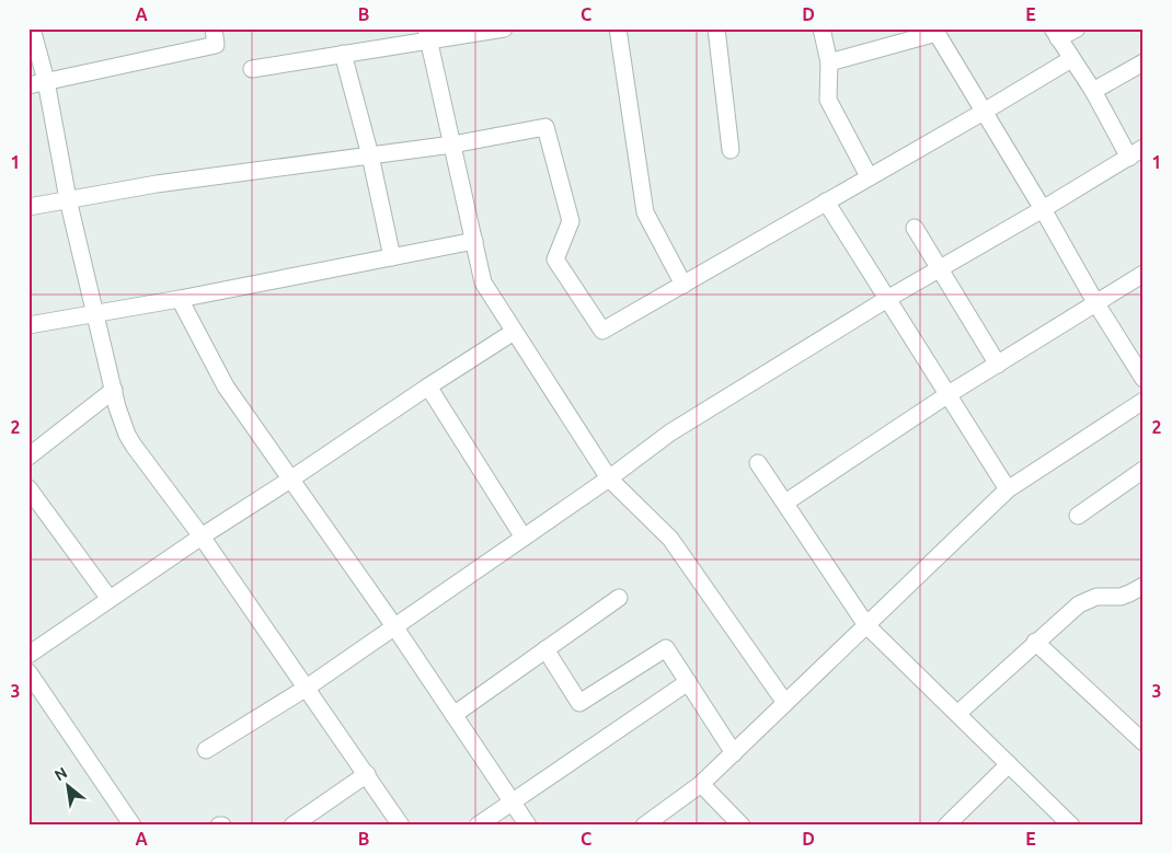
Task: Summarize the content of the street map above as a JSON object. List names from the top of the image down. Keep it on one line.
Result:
{"north":"top left","grid":{"columns":["A","B","C","D","E"],"rows":["1","2","3"]}}
